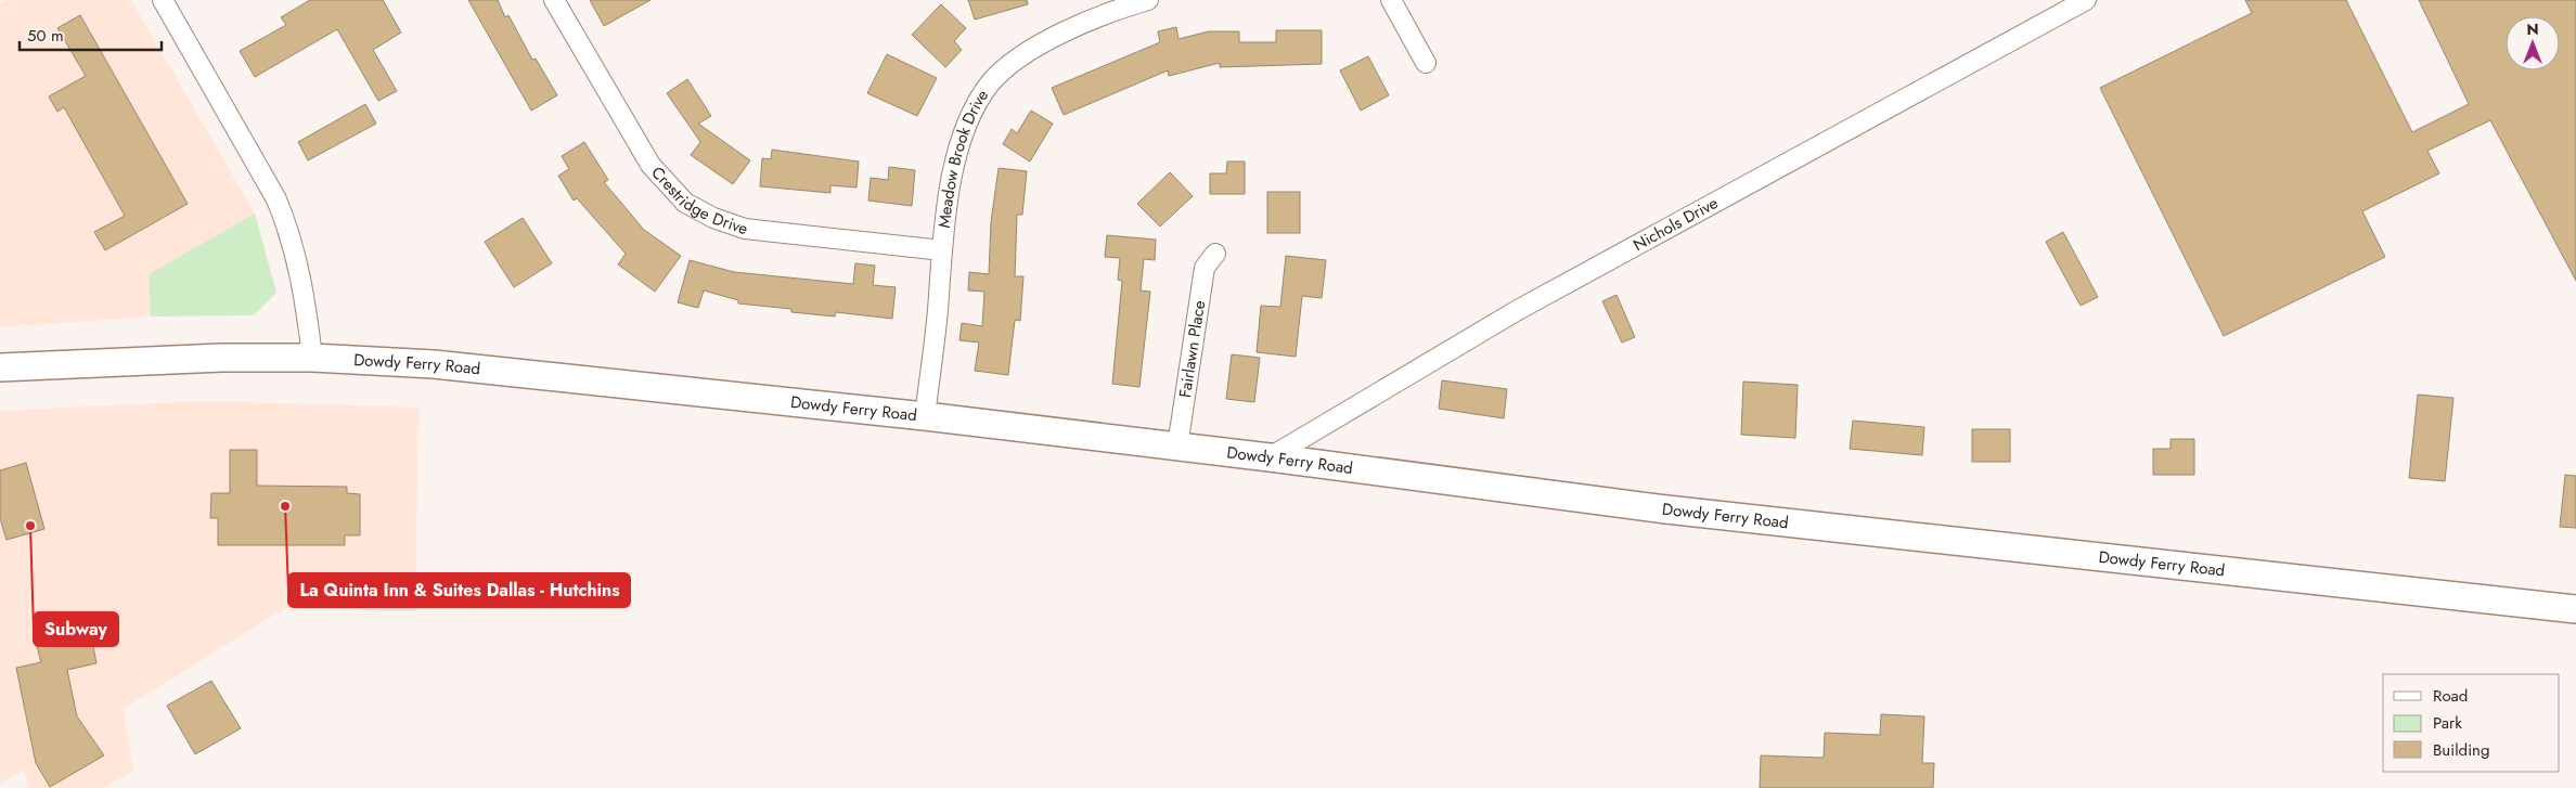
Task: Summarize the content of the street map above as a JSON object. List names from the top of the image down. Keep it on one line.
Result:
{"streets":{"street":["Meadow Brook Drive","Crestridge Drive","Nichols Drive","Fairlawn Place","Dowdy Ferry Road"]},"crossings":[["Meadow Brook Drive","Crestridge Drive"],["Meadow Brook Drive","Dowdy Ferry Road"],["Nichols Drive","Dowdy Ferry Road"],["Fairlawn Place","Dowdy Ferry Road"]],"places":["La Quinta Inn & Suites Dallas - Hutchins","Subway"],"legend":["Road","Park","Building"],"scale_bar":"50 m","north":"top"}
